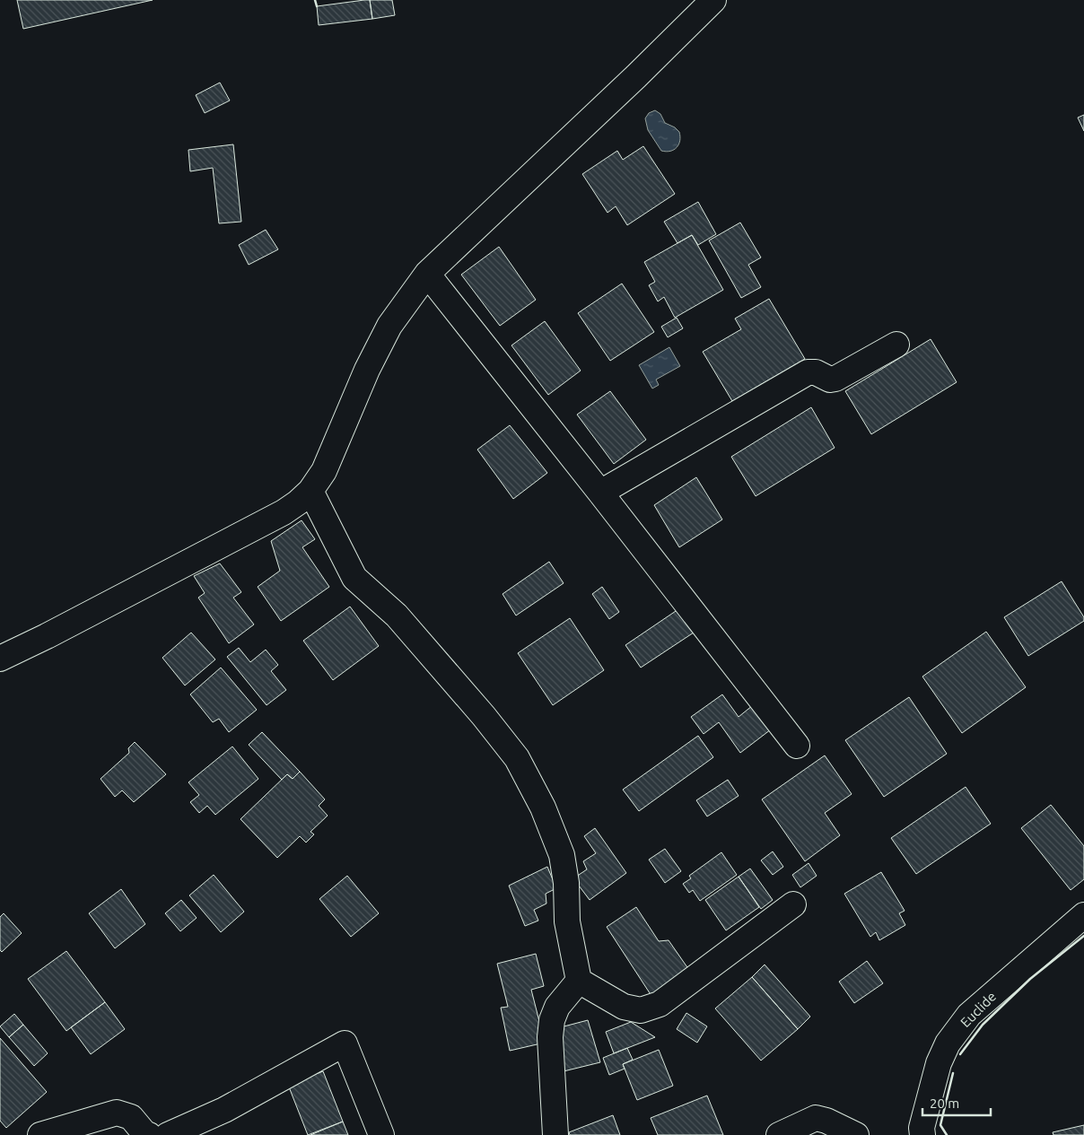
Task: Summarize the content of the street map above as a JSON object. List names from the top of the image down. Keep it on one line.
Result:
{"streets":{"street":["Euclide"]},"scale_bar":"20 m"}
